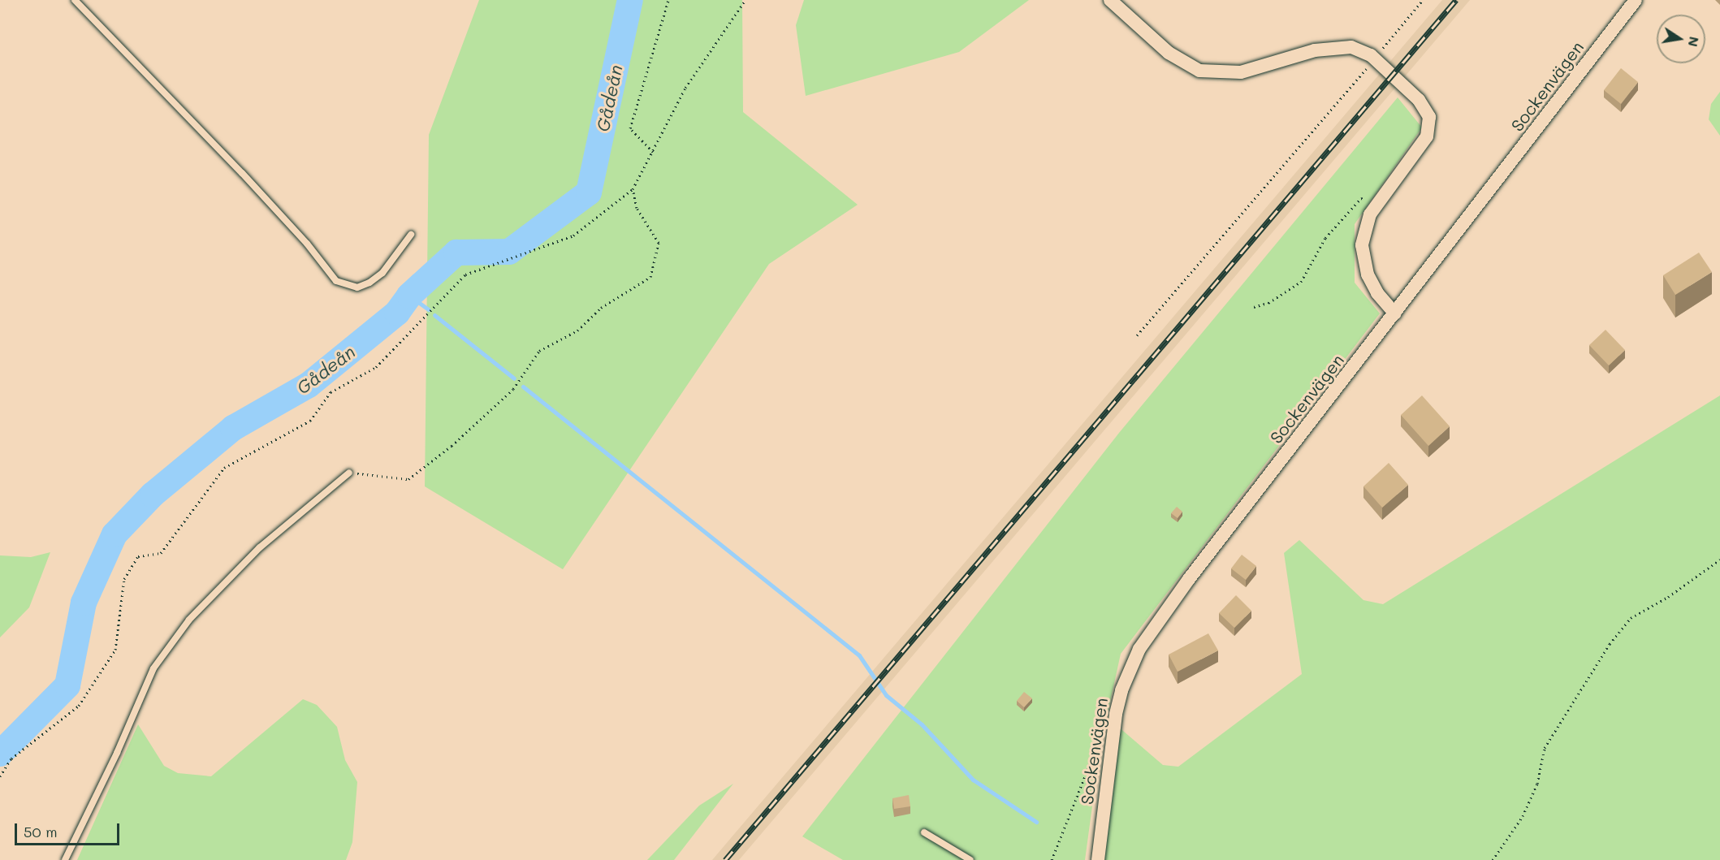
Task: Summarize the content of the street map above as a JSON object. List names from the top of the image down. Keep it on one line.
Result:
{"streets":{"street":["Sockenvägen"]},"water":["Gådeån"],"scale_bar":"50 m","north":"right"}
